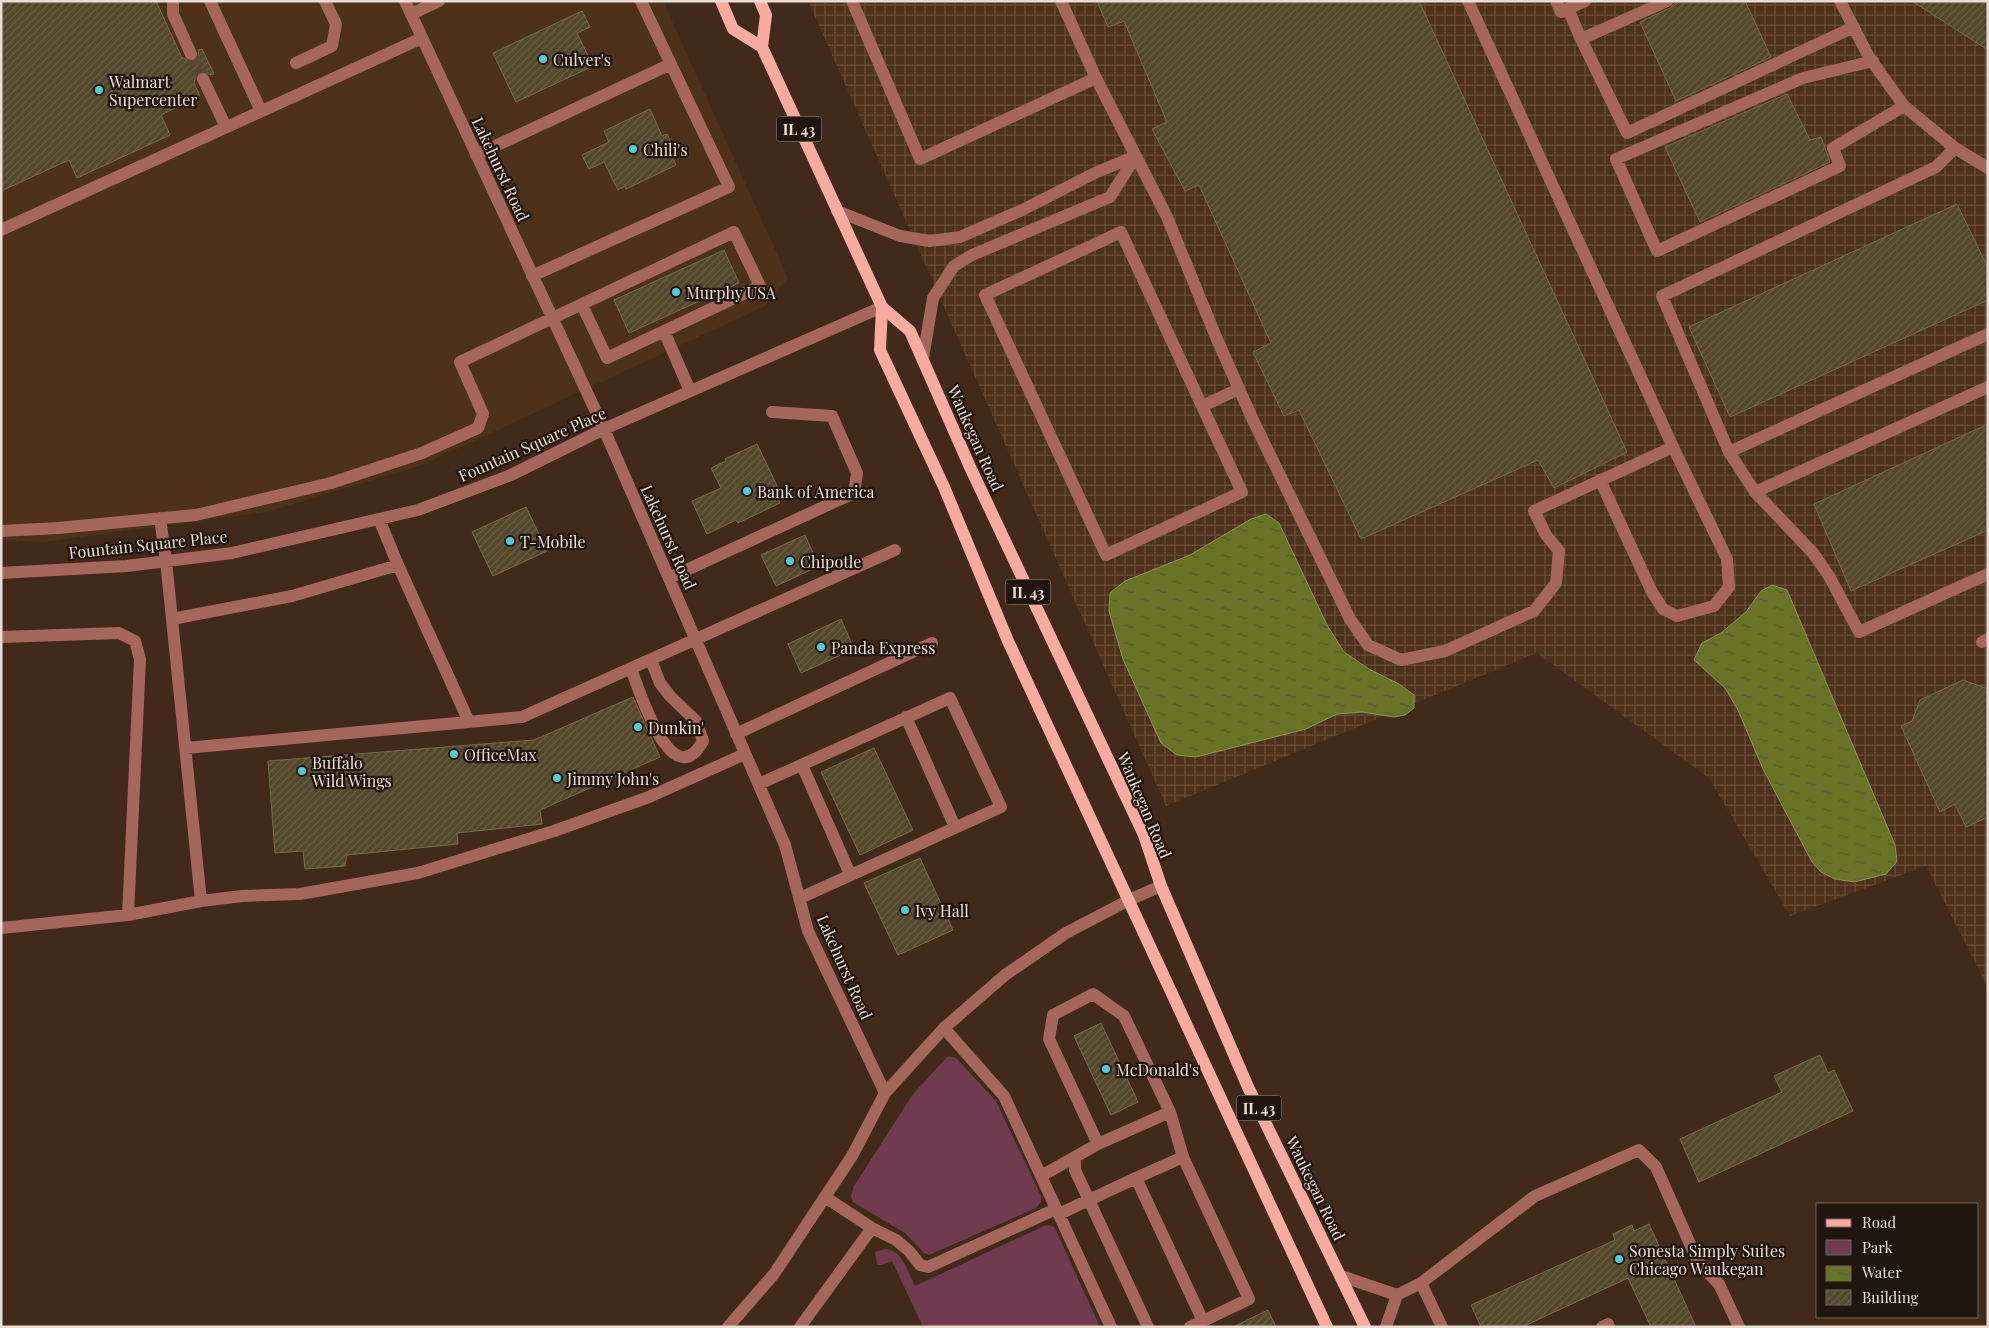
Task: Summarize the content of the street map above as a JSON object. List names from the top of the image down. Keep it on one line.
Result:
{"streets":{"main road":["IL 43","Waukegan Road"],"street":["Lakehurst Road","Fountain Square Place"]},"crossings":[["Lakehurst Road","Fountain Square Place"],["Waukegan Road","Fountain Square Place"]],"places":["Culver's","Walmart Supercenter","Chili's","Murphy USA","Bank of America","T-Mobile","Chipotle","Panda Express","Dunkin'","OfficeMax","Buffalo Wild Wings","Jimmy John's","Ivy Hall","McDonald's","Sonesta Simply Suites Chicago Waukegan"],"legend":["Road","Park","Water","Building"]}
